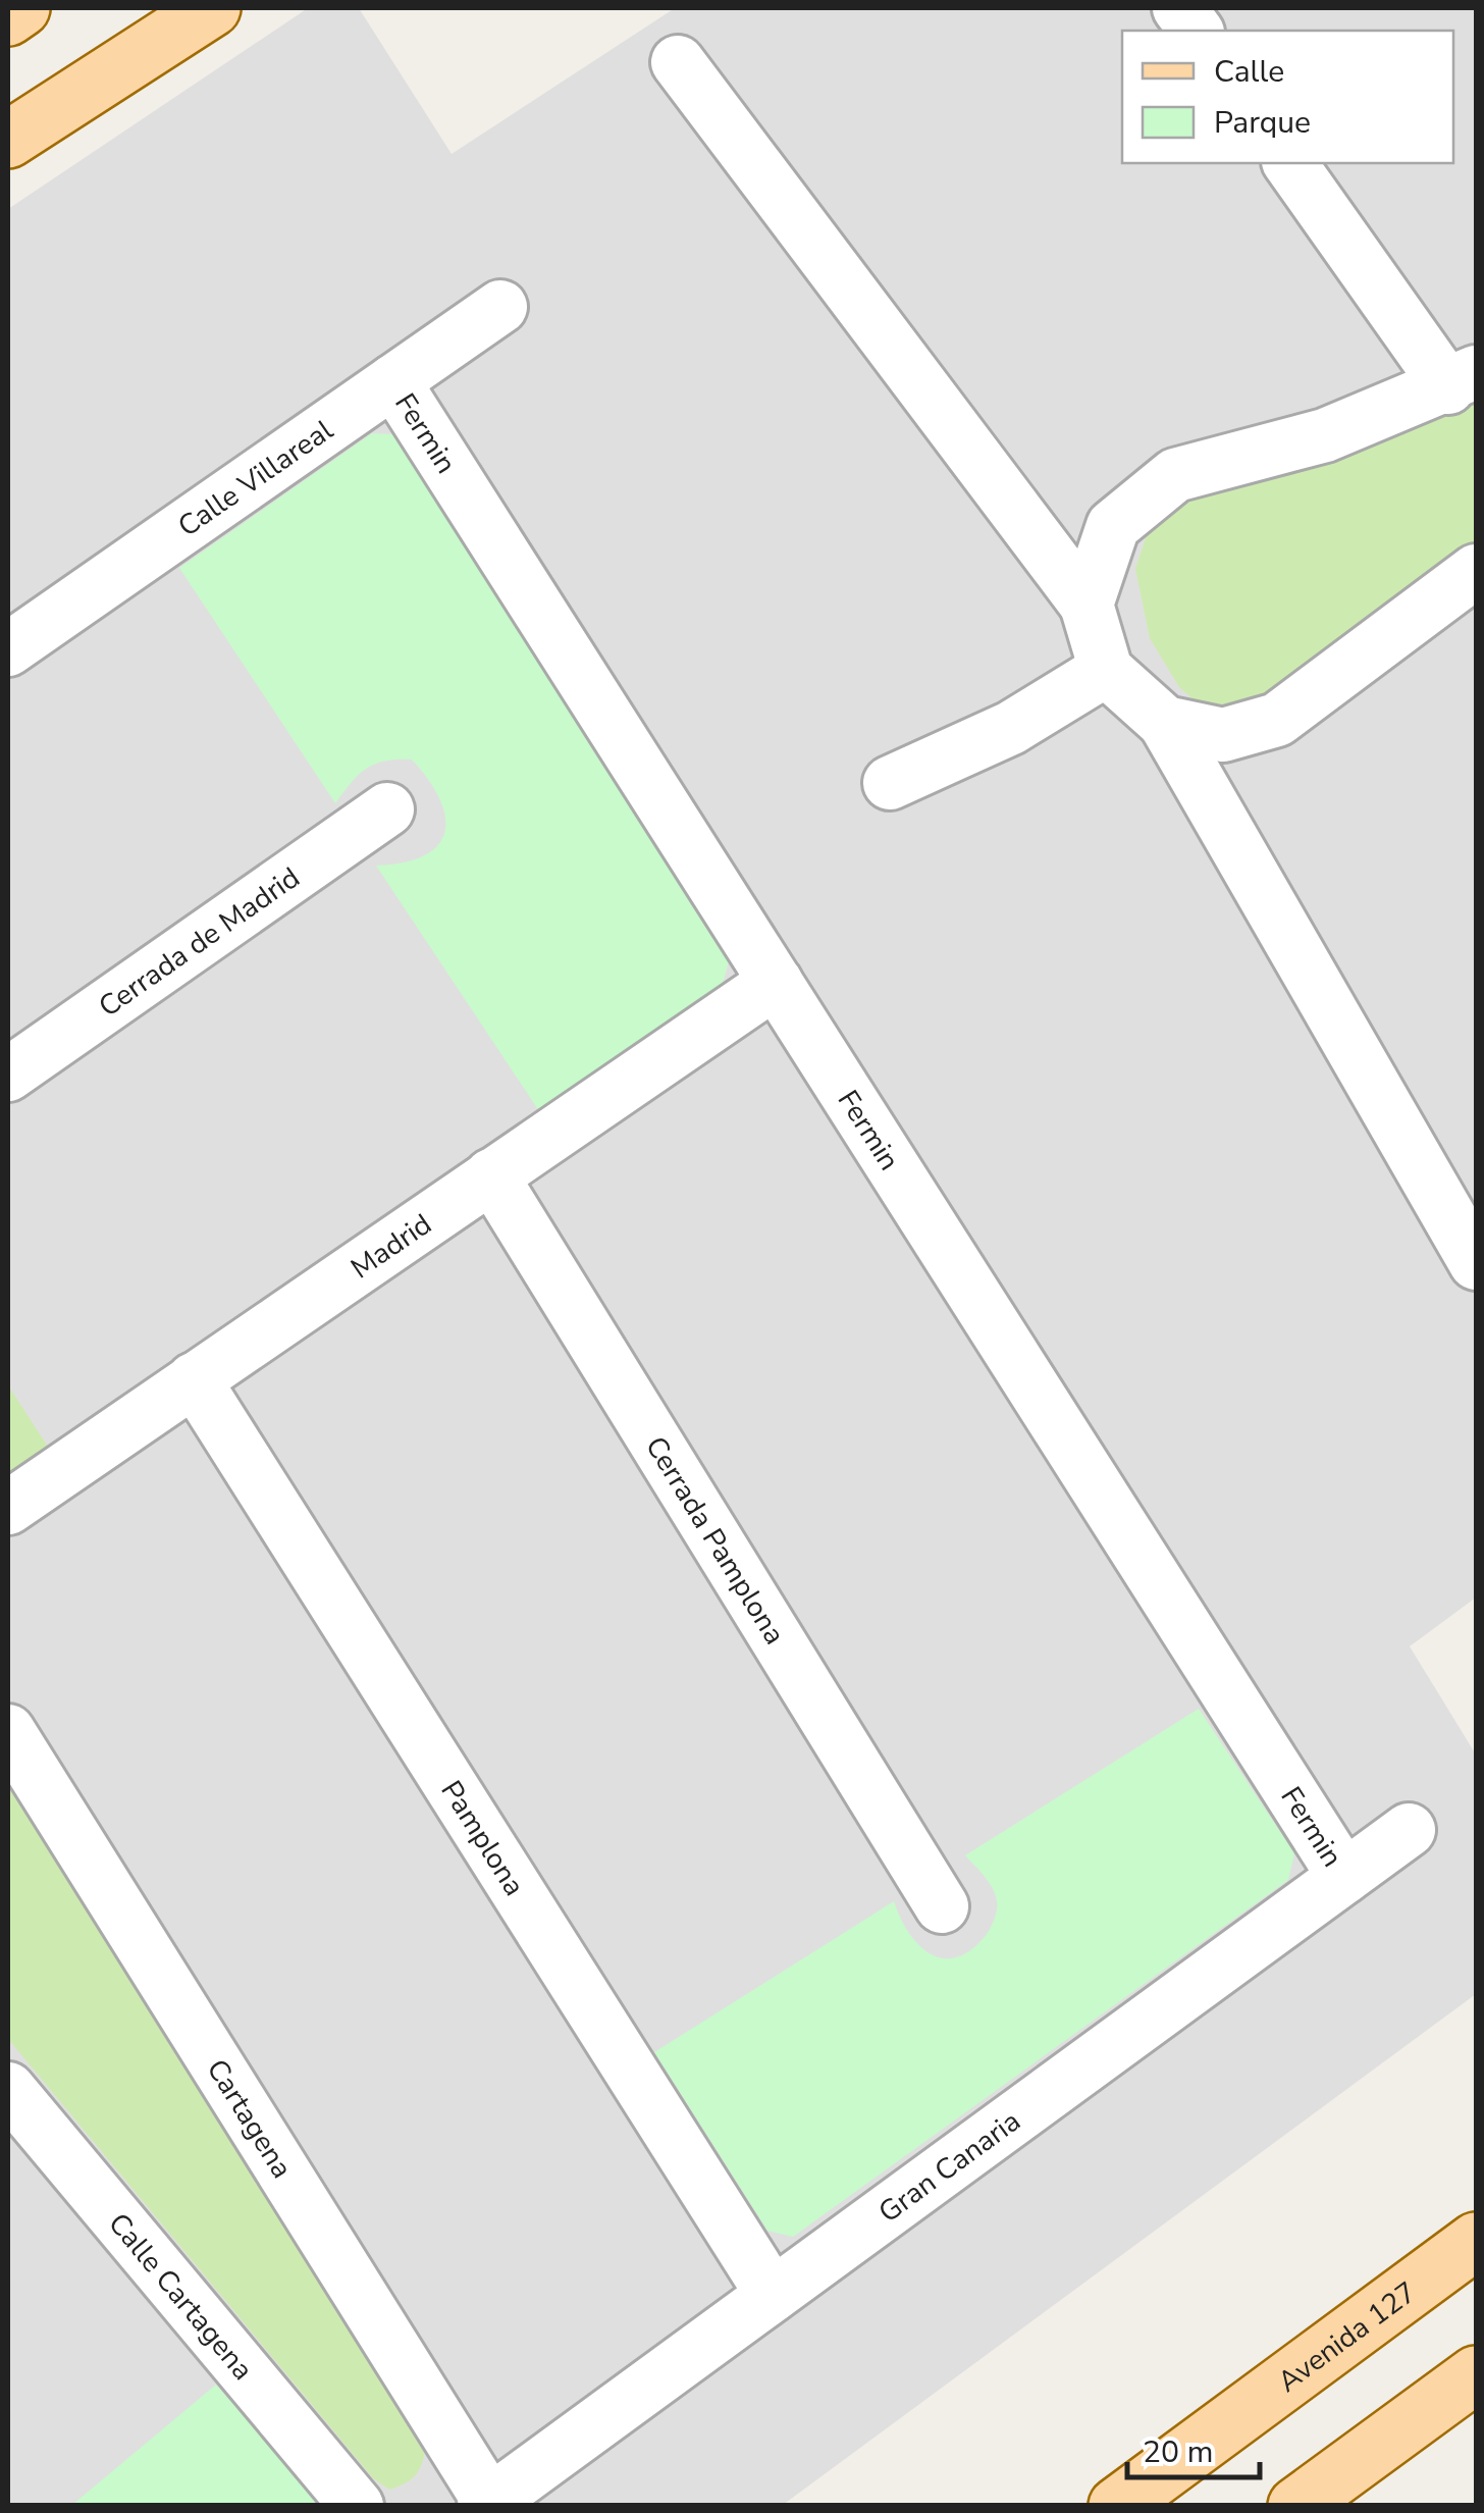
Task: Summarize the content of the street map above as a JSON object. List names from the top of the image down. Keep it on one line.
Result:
{"streets":{"main road":["Avenida 127"],"street":["Fermin","Calle Villareal","Cerrada de Madrid","Madrid","Cerrada Pamplona","Pamplona","Cartagena","Gran Canaria","Calle Cartagena"]},"crossings":[["Fermin","Calle Villareal"],["Fermin","Madrid"],["Fermin","Gran Canaria"],["Madrid","Cerrada Pamplona"],["Madrid","Pamplona"],["Pamplona","Gran Canaria"],["Cartagena","Gran Canaria"]],"legend":["Calle","Parque"],"scale_bar":"20 m"}
